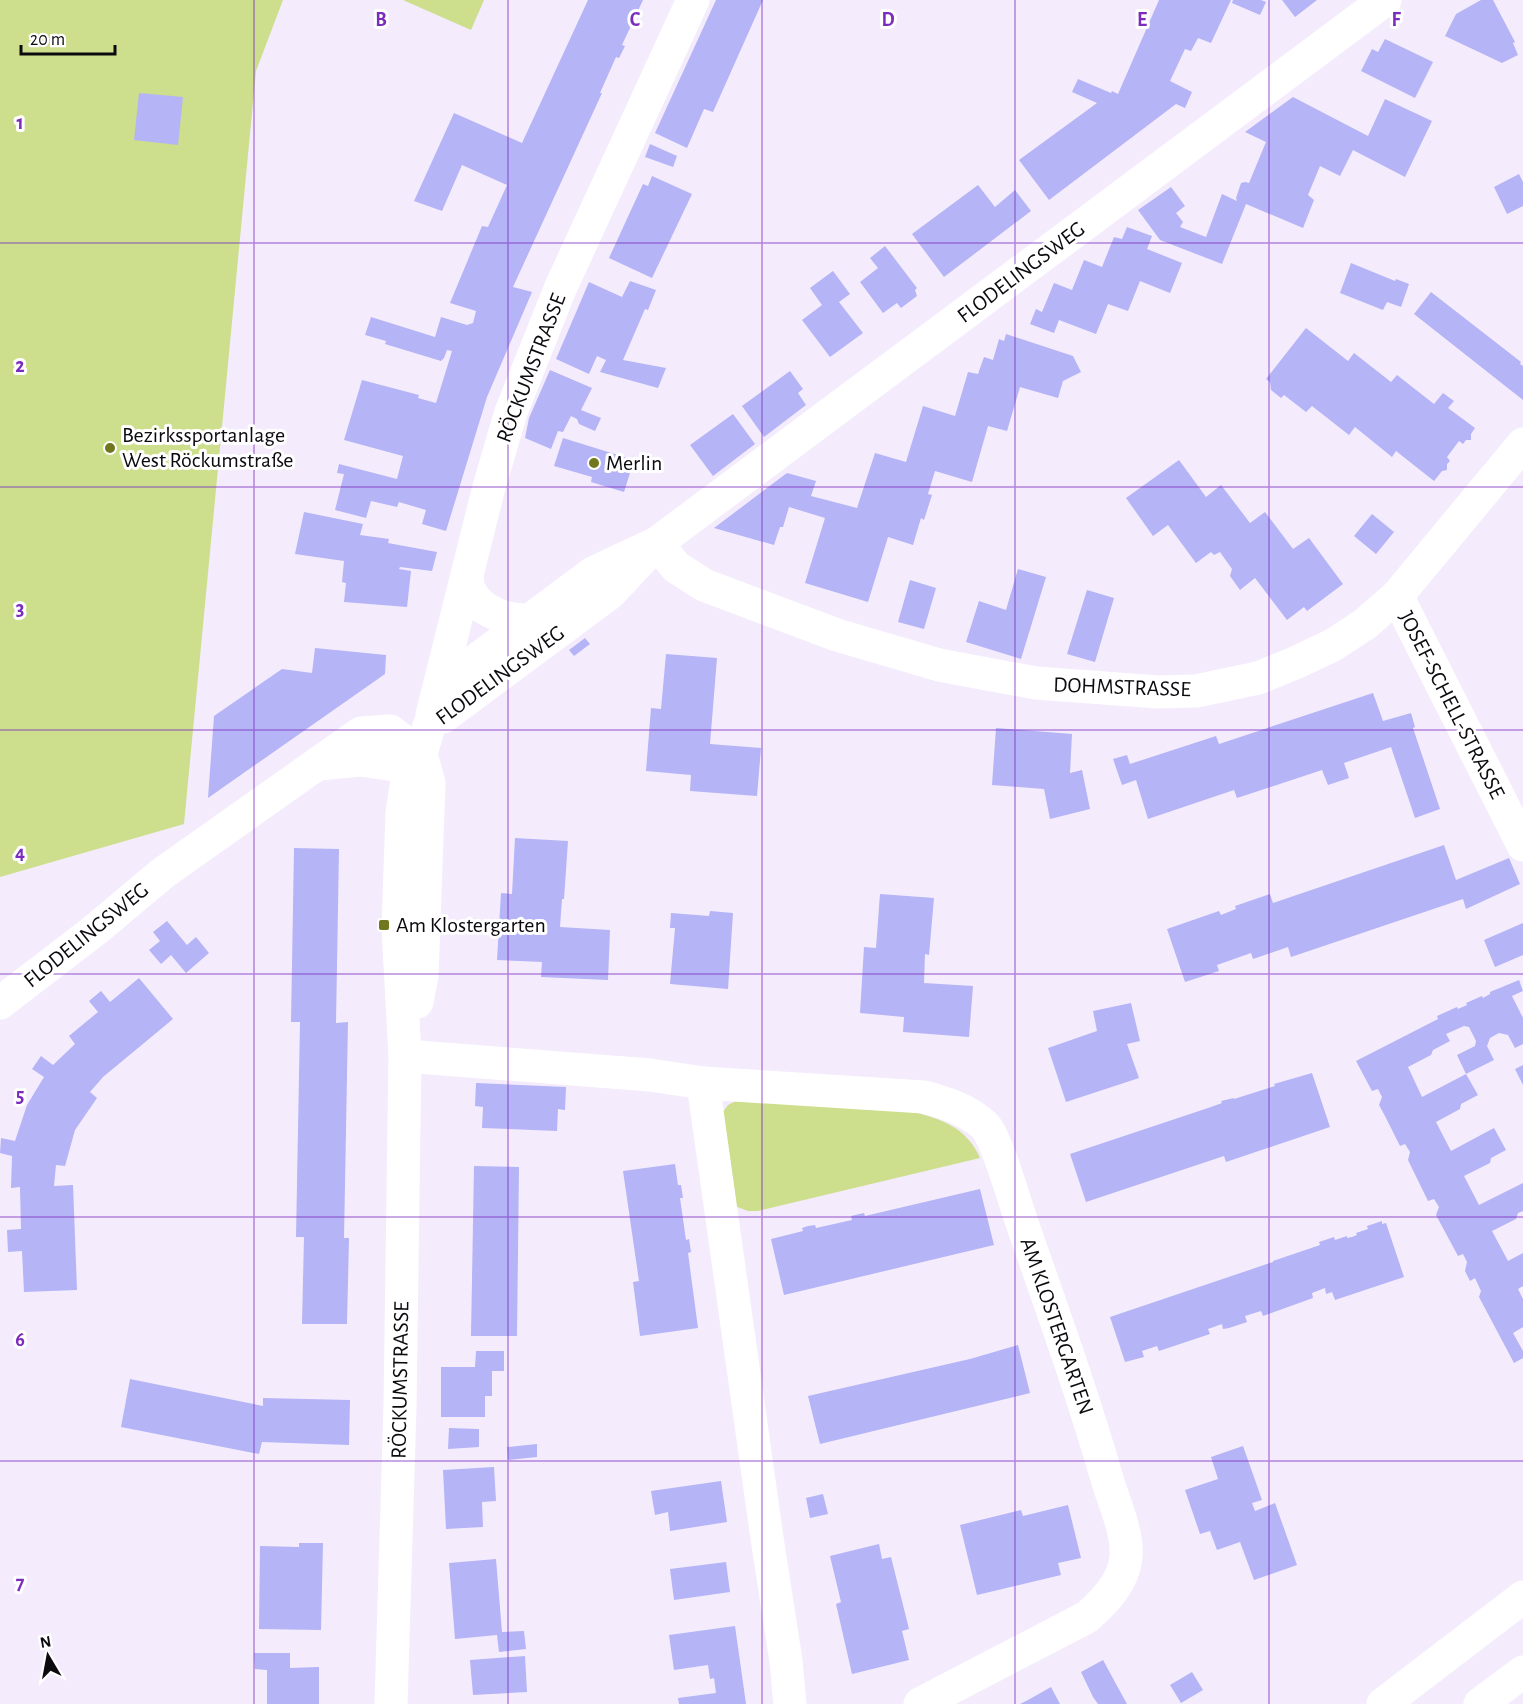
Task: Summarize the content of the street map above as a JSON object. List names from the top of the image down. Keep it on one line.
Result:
{"streets":{"main road":["FLODELINGSWEG","RÖCKUMSTRASSE","DOHMSTRASSE","JOSEF-SCHELL-STRASSE","AM KLOSTERGARTEN"]},"crossings":[["FLODELINGSWEG","RÖCKUMSTRASSE"],["FLODELINGSWEG","DOHMSTRASSE"],["RÖCKUMSTRASSE","AM KLOSTERGARTEN"],["DOHMSTRASSE","JOSEF-SCHELL-STRASSE"]],"places":{"other":["Bezirkssportanlage West Röckumstraße","Merlin"],"transit":["Am Klostergarten"]},"scale_bar":"20 m","north":"top","grid":{"columns":["B","C","D","E","F"],"rows":["1","2","3","4","5","6","7"]}}
